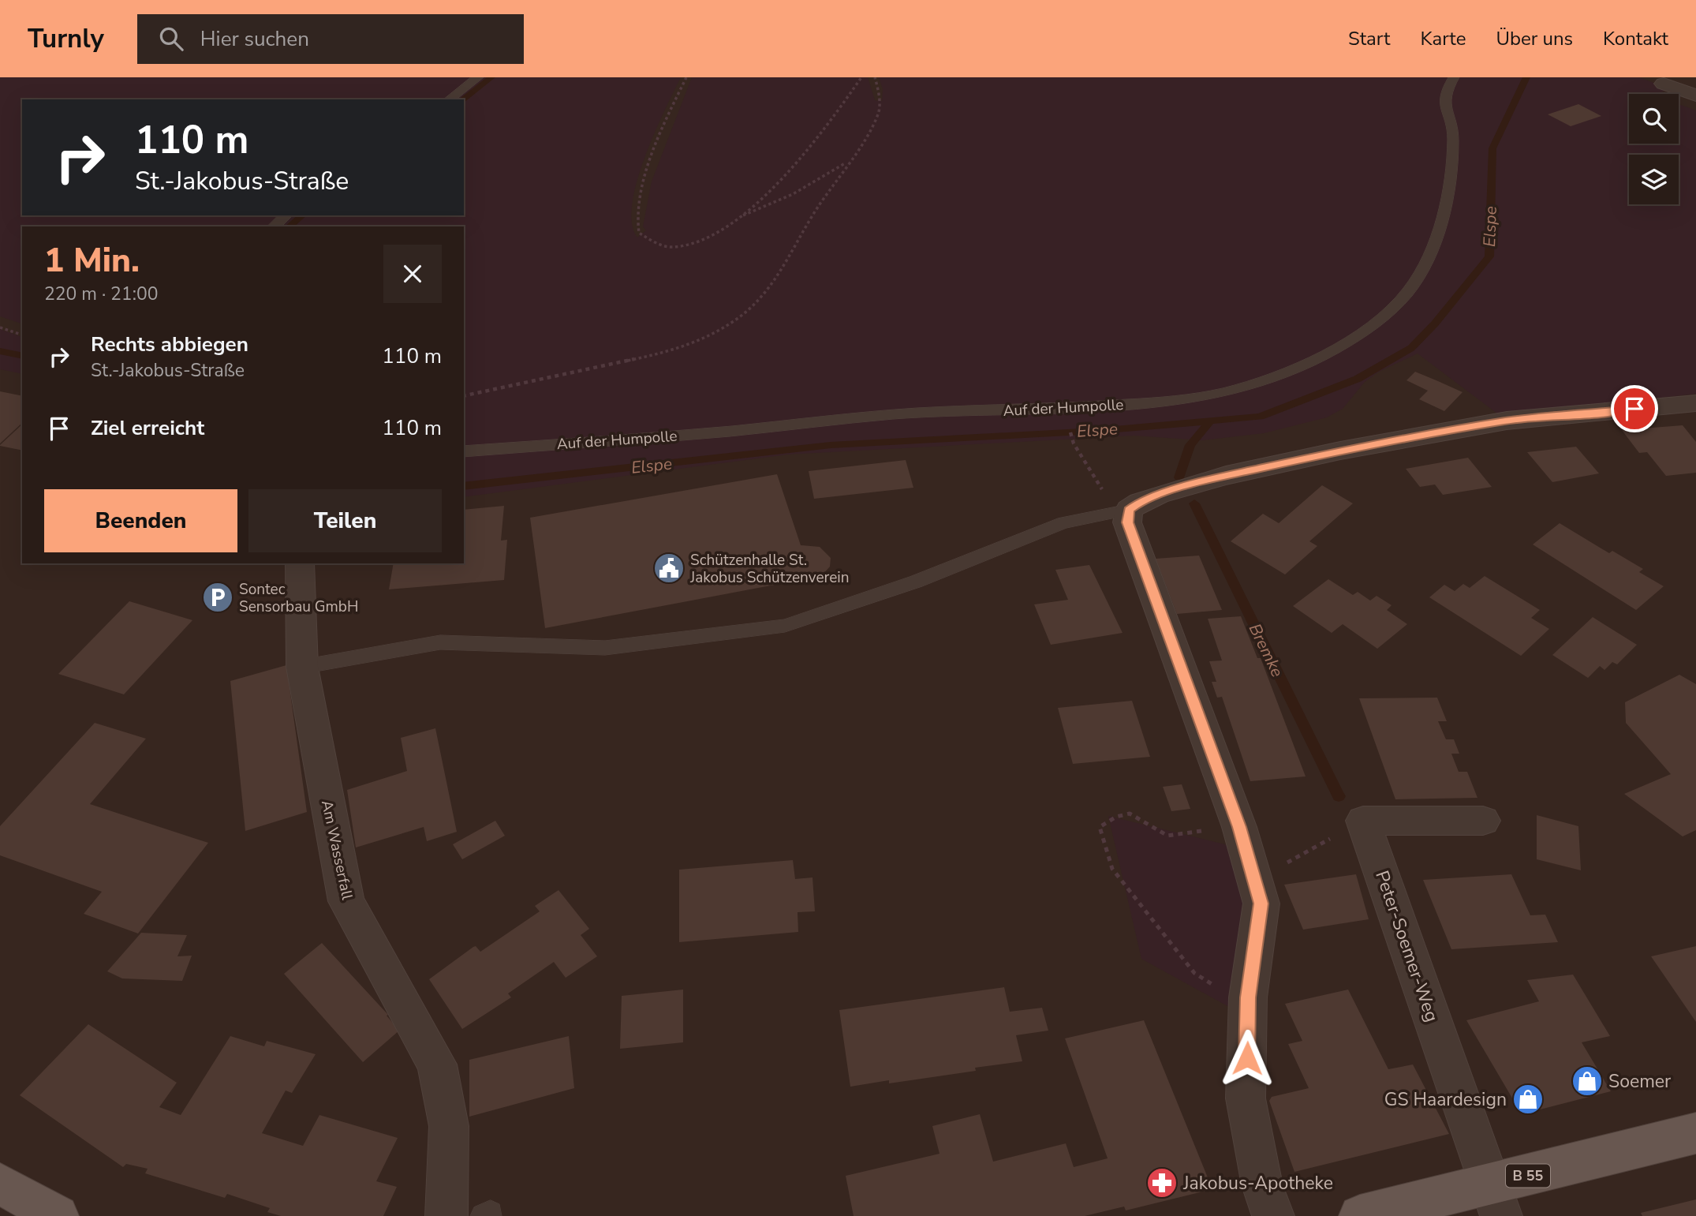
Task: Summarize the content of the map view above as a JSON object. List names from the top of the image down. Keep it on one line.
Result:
{"streets":{"main road":["B 55"],"street":["Am Wasserfall","Peter-Soemer-Weg"],"lane":["Auf der Humpolle"]},"crossings":[["Peter-Soemer-Weg","B 55"]],"water":["Elspe","Bremke"],"places":{"public building":["Schützenhalle St. Jakobus Schützenverein"],"parking":["Sontec Sensorbau GmbH"],"shop":["Soemer","GS Haardesign"],"pharmacy":["Jakobus-Apotheke"]},"page":{"header":"Turnly","search":"Hier suchen","nav":["Start","Karte","Über uns","Kontakt"],"turn":["110 m","St.-Jakobus-Straße"],"heading":["1 Min.","220 m · 21:00"],"list":[{"name":"Rechts abbiegen","note":"St.-Jakobus-Straße","value":"110 m"},{"name":"Ziel erreicht","value":"110 m"}],"buttons":["Beenden","Teilen"]}}
